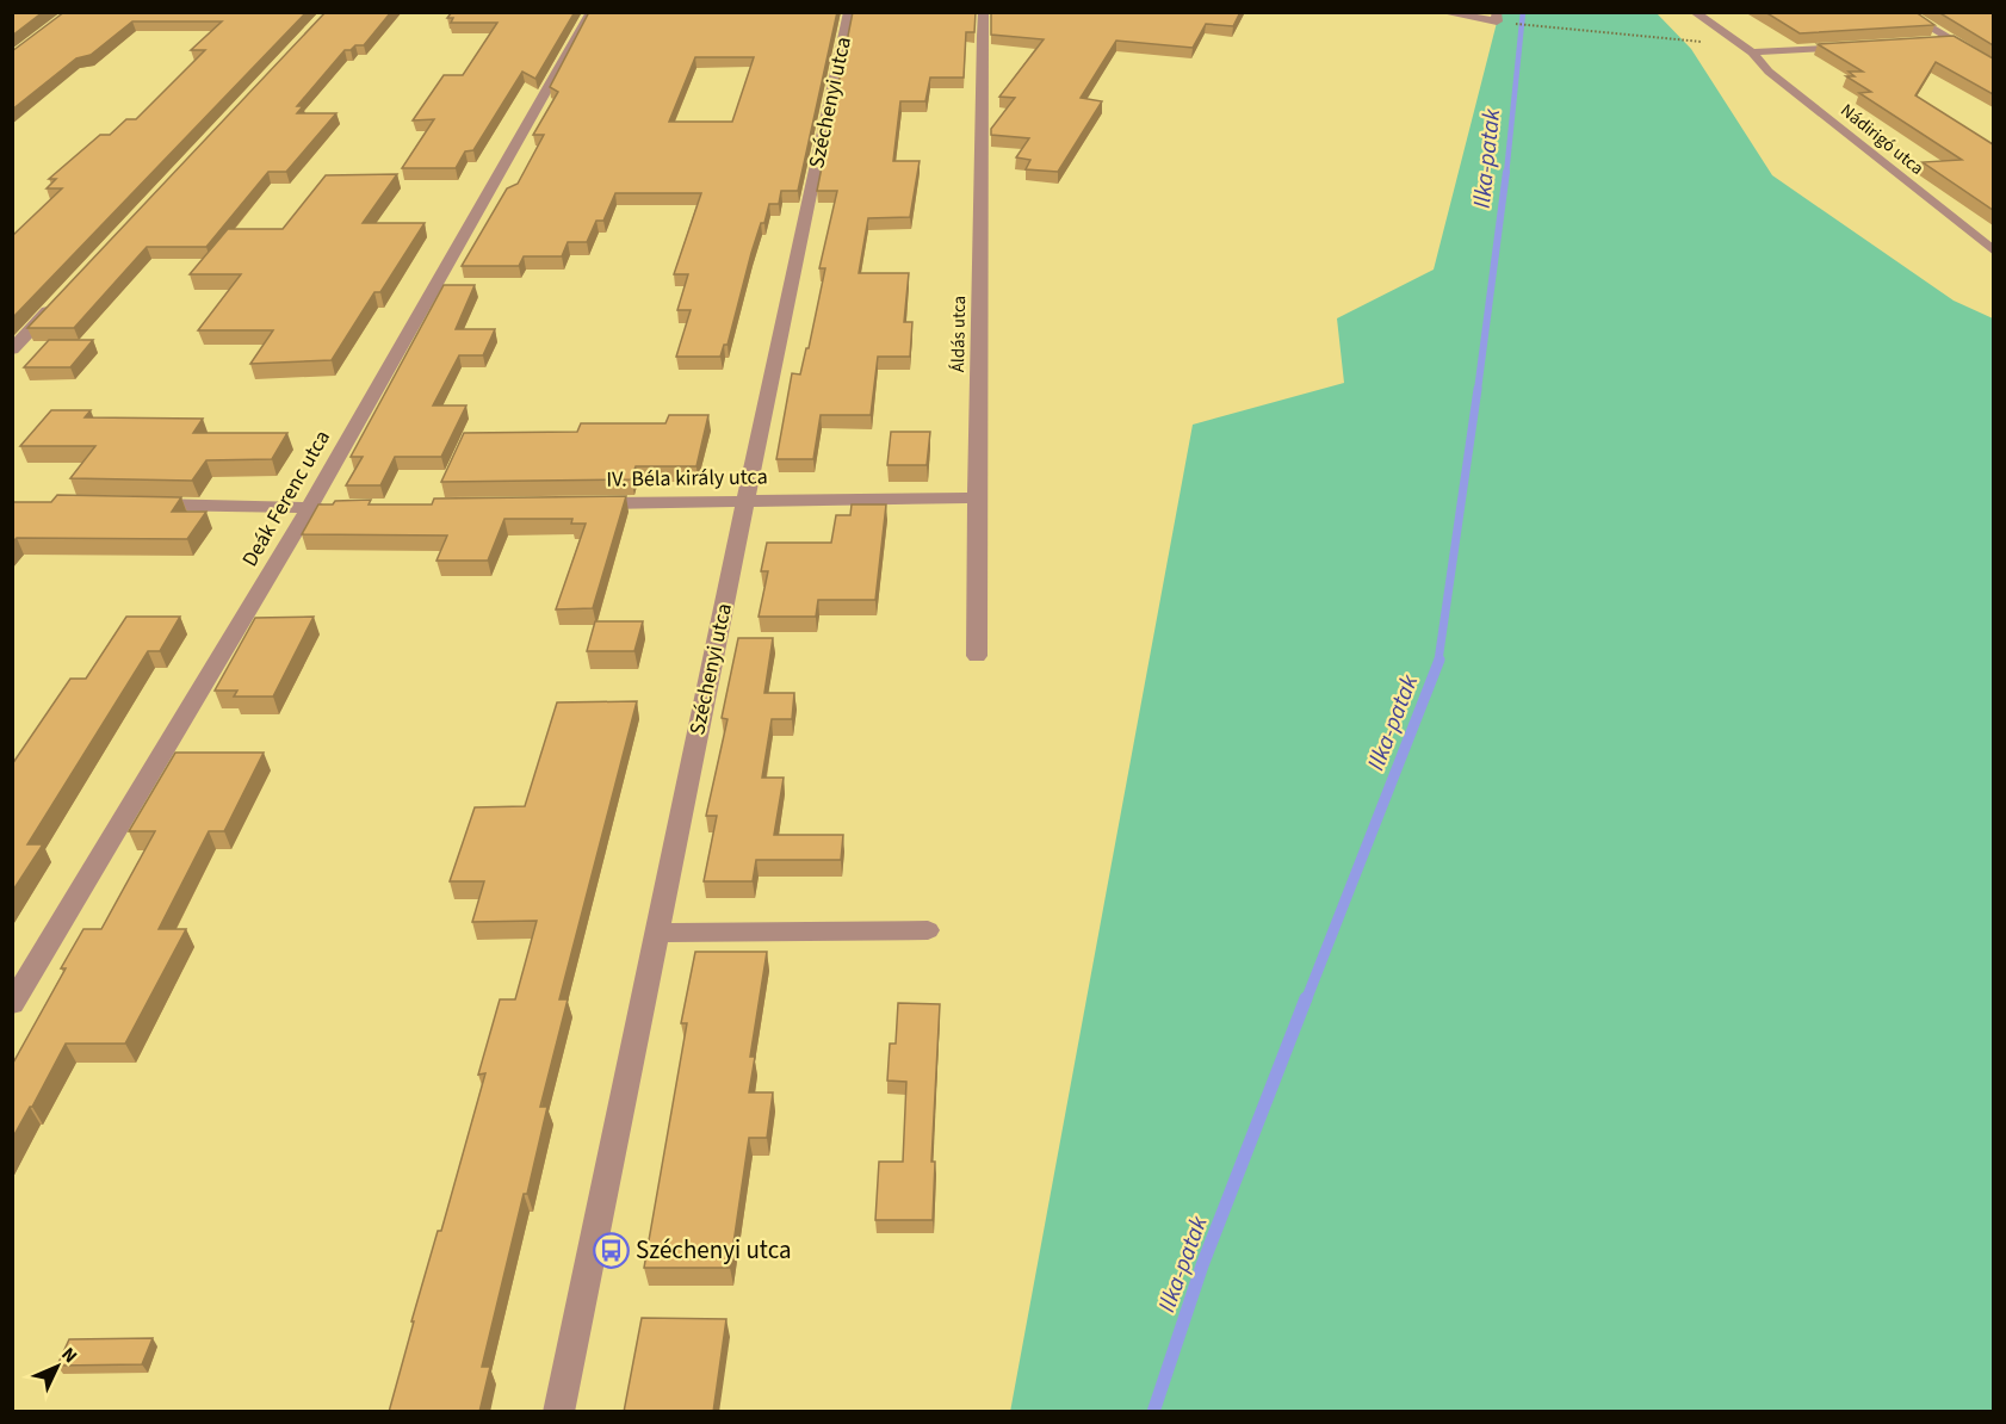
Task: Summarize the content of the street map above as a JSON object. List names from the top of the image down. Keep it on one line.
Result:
{"streets":{"street":["Széchenyi utca","Nádirigó utca","Áldás utca","IV. Béla király utca","Deák Ferenc utca"]},"crossings":[["Széchenyi utca","IV. Béla király utca"],["Áldás utca","IV. Béla király utca"]],"water":["Ilka-patak"],"places":{"bus stop":["Széchenyi utca"]},"north":"top right"}
